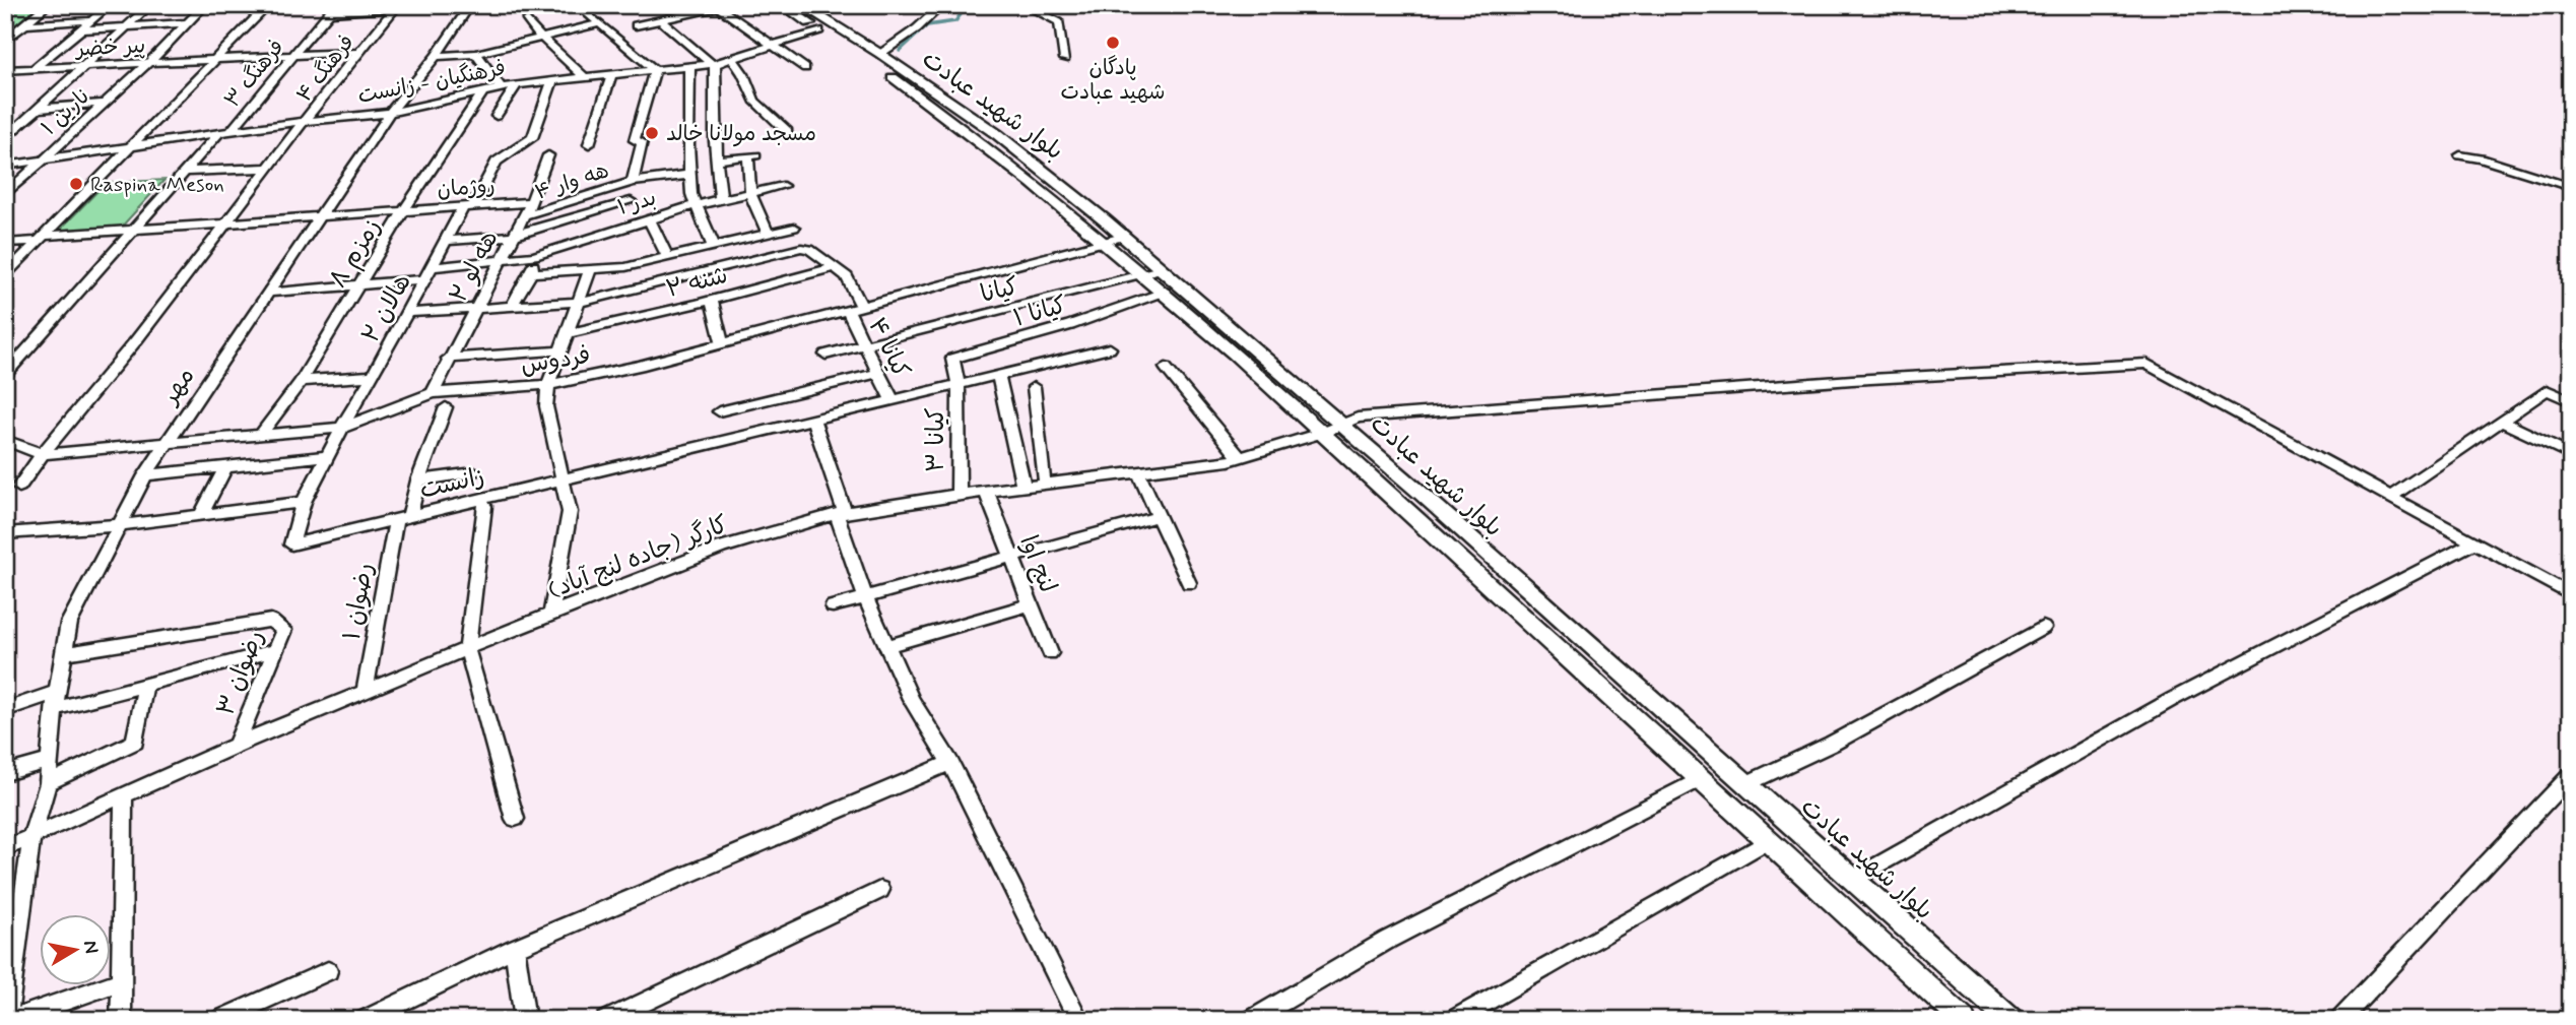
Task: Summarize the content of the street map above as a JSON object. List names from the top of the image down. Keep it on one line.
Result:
{"streets":{"main road":["بلوار شهید عبادت"],"street":["پیر خضر","فرهنگ ۴","فرهنگ ۳","فرهنگیان - زانست","نارین ۱","هه وار ۴","روژمان","بدر ۱","زمزم ۸","هه لو ۲","شنه ۲","کیانا","هالان ۲","کیانا ۱","کیانا ۴","فردوس","مهر","کیانا ۳","زانست","کارگر (جاده لنج آباد)","لنج اوا","رضوان ۱","رضوان ۳"]},"crossings":[["پیر خضر","فرهنگ ۴"],["پیر خضر","فرهنگ ۳"],["پیر خضر","نارین ۱"],["فرهنگ ۴","فرهنگیان - زانست"],["فرهنگ ۴","فردوس"],["فرهنگ ۳","فرهنگیان - زانست"],["فرهنگیان - زانست","بلوار شهید عبادت"],["فرهنگیان - زانست","نارین ۱"],["فرهنگیان - زانست","زمزم ۸"],["فرهنگیان - زانست","هالان ۲"],["فرهنگیان - زانست","مهر"],["بلوار شهید عبادت","کیانا"],["بلوار شهید عبادت","کیانا ۱"],["بلوار شهید عبادت","فردوس"],["بلوار شهید عبادت","کارگر (جاده لنج آباد)"],["هه وار ۴","هه لو ۲"],["روژمان","زمزم ۸"],["روژمان","هه لو ۲"],["روژمان","هالان ۲"],["روژمان","مهر"],["بدر ۱","هه لو ۲"],["بدر ۱","هالان ۲"],["زمزم ۸","فردوس"],["هه لو ۲","فردوس"],["کیانا","کیانا ۴"],["هالان ۲","فردوس"],["کیانا ۱","کیانا ۳"],["کیانا ۱","زانست"],["کیانا ۴","فردوس"],["کیانا ۴","زانست"],["فردوس","مهر"],["مهر","کارگر (جاده لنج آباد)"],["مهر","رضوان ۳"],["کیانا ۳","زانست"],["کیانا ۳","کارگر (جاده لنج آباد)"],["زانست","رضوان ۱"],["کارگر (جاده لنج آباد)","لنج اوا"],["کارگر (جاده لنج آباد)","رضوان ۱"],["کارگر (جاده لنج آباد)","رضوان ۳"]],"places":["پادگان شهید عبادت","مسجد مولانا خالد","Raspina Meson"],"north":"right"}
